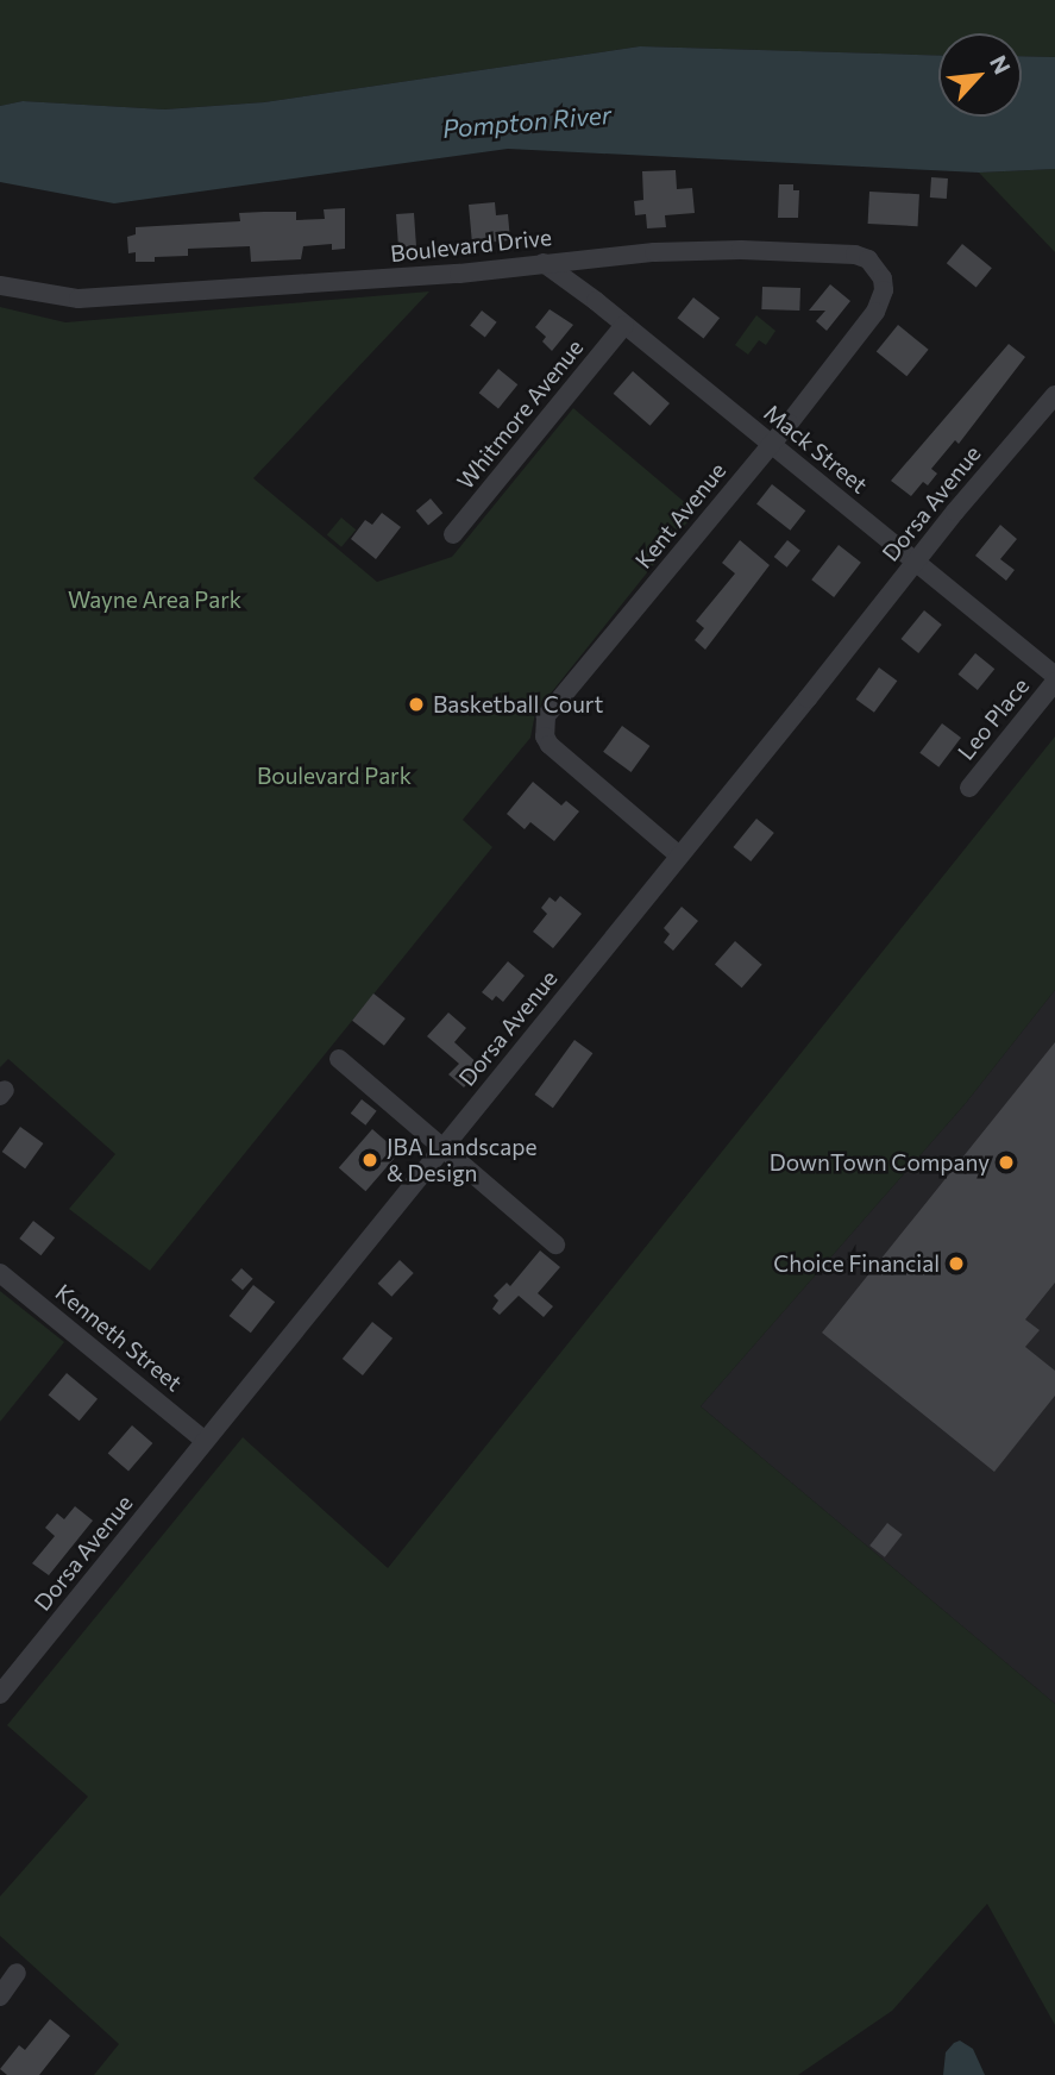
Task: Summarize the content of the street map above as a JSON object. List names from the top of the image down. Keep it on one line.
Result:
{"streets":{"street":["Boulevard Drive","Whitmore Avenue","Mack Street","Dorsa Avenue","Kent Avenue","Leo Place","Kenneth Street"]},"crossings":[["Boulevard Drive","Mack Street"],["Boulevard Drive","Kent Avenue"],["Whitmore Avenue","Mack Street"],["Mack Street","Dorsa Avenue"],["Mack Street","Kent Avenue"],["Mack Street","Leo Place"],["Dorsa Avenue","Kent Avenue"],["Dorsa Avenue","Kenneth Street"]],"water":["Pompton River"],"parks":["Wayne Area Park","Boulevard Park"],"places":["Basketball Court","JBA Landscape & Design","DownTown Company","Choice Financial"],"north":"top right"}
